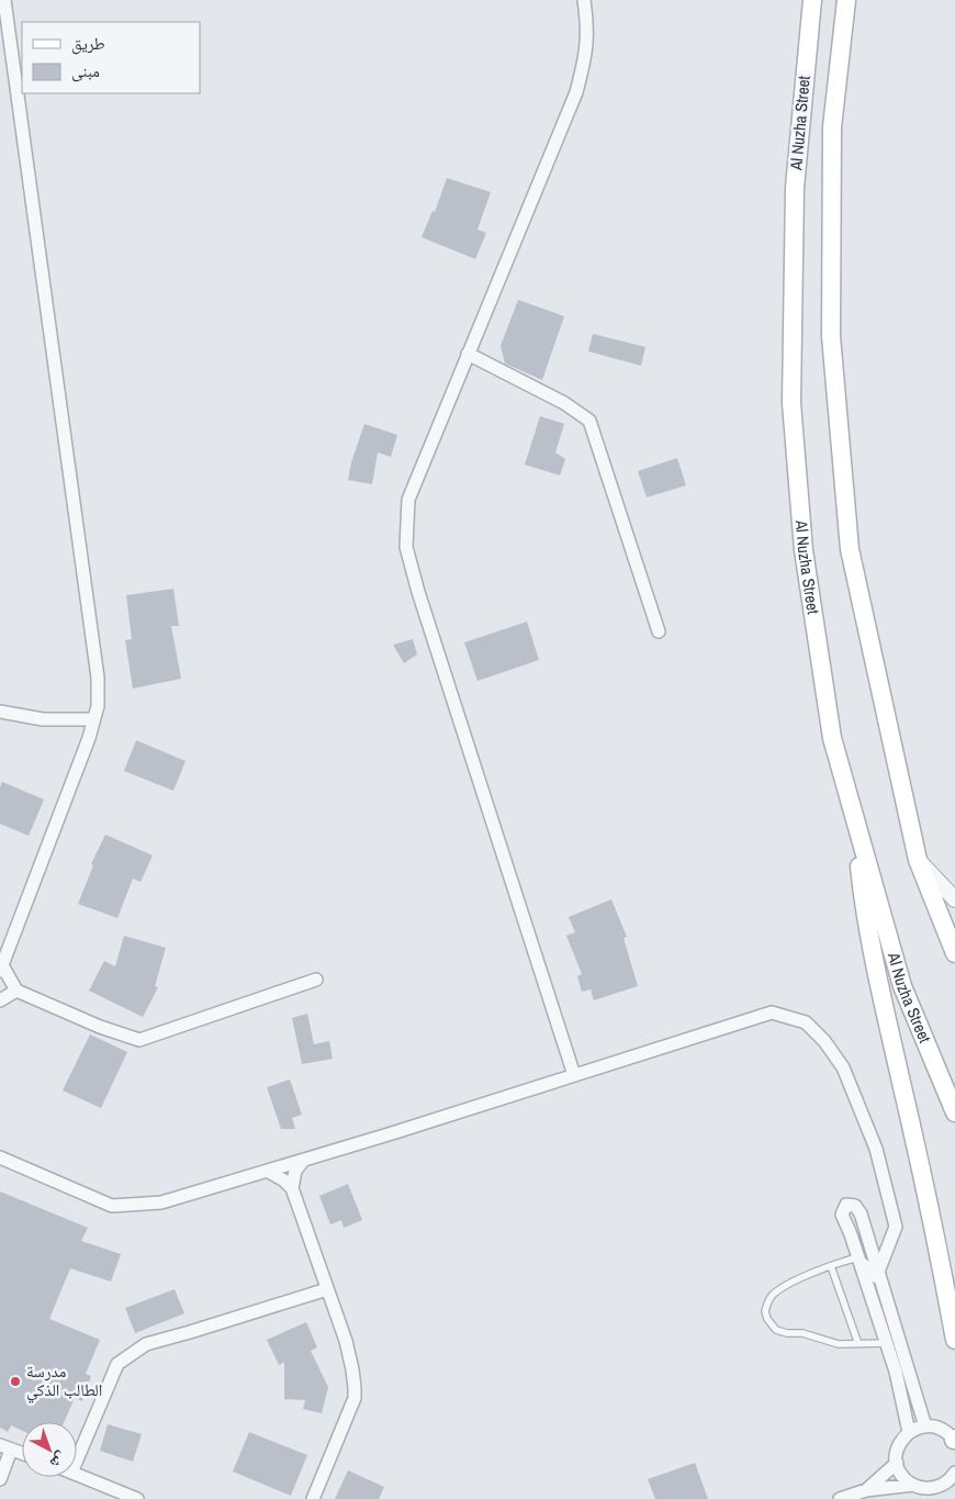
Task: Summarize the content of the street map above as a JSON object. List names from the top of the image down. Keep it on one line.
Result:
{"streets":{"main road":["Al Nuzha Street"]},"places":["مدرسة الطالب الذكي"],"legend":["طريق","مبنى"],"north":"bottom right"}
